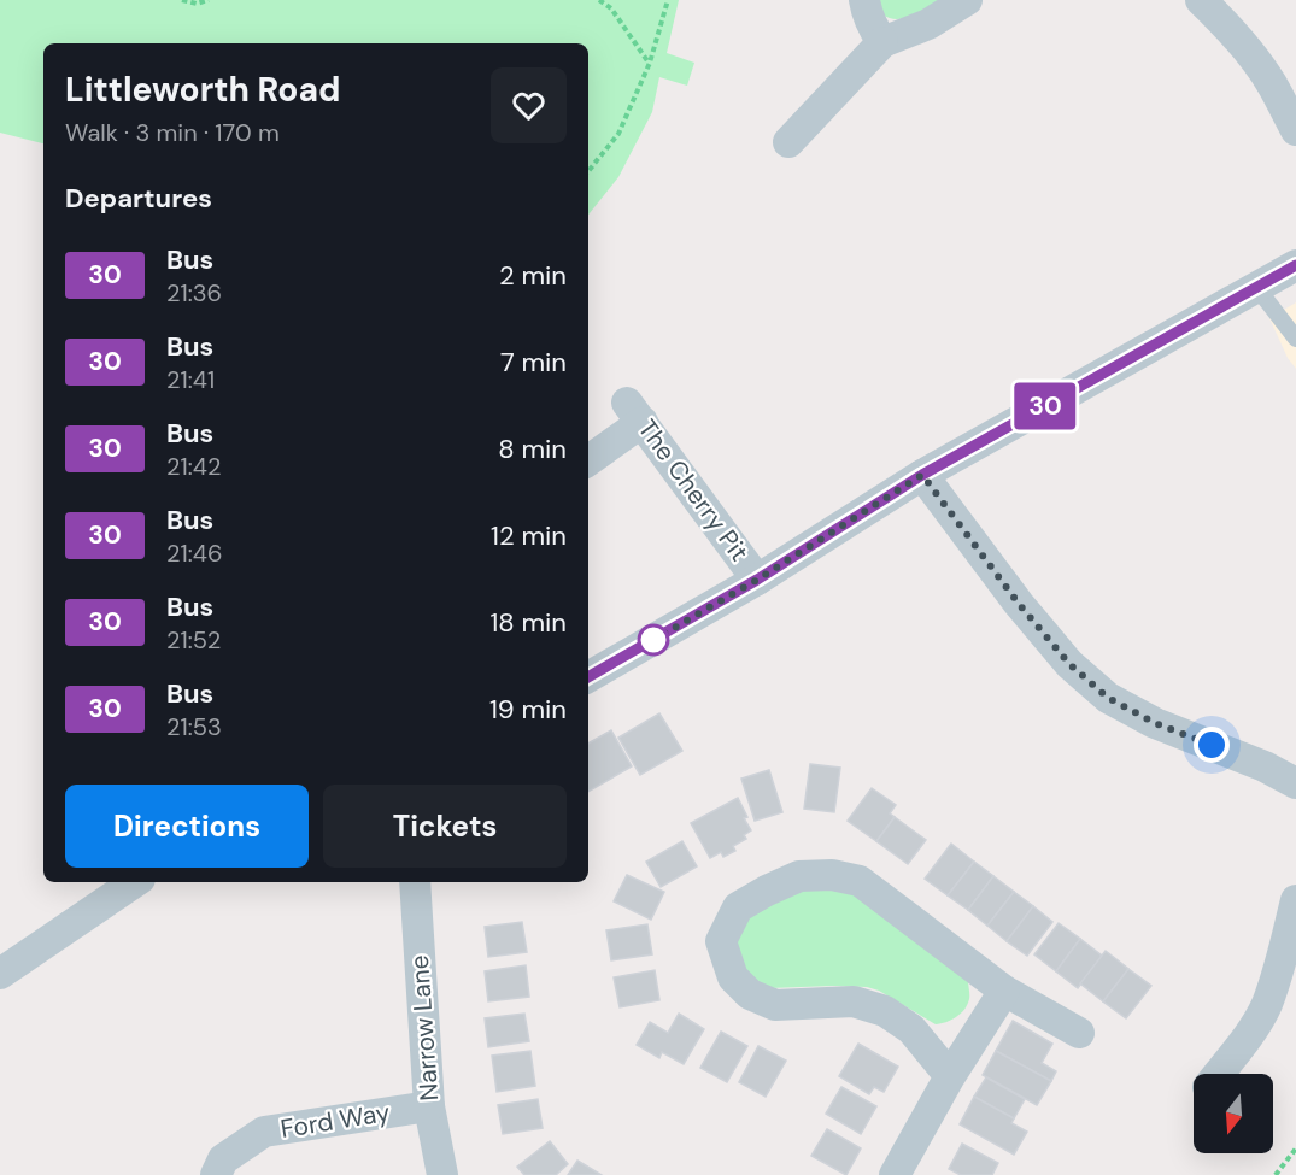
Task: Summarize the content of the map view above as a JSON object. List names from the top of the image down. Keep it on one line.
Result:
{"streets":{"street":["The Cherry Pit","Narrow Lane","Ford Way"]},"crossings":[["Narrow Lane","Ford Way"]],"lines":["bus line 30"],"north":"bottom","page":{"on_map":"30","heading":[["Littleworth Road","Walk · 3 min · 170 m"],"Departures"],"list":[{"mark":"30","name":"Bus","note":"21:36","value":"2 min"},{"mark":"30","name":"Bus","note":"21:41","value":"7 min"},{"mark":"30","name":"Bus","note":"21:42","value":"8 min"},{"mark":"30","name":"Bus","note":"21:46","value":"12 min"},{"mark":"30","name":"Bus","note":"21:52","value":"18 min"},{"mark":"30","name":"Bus","note":"21:53","value":"19 min"}],"buttons":["Directions","Tickets"]}}
